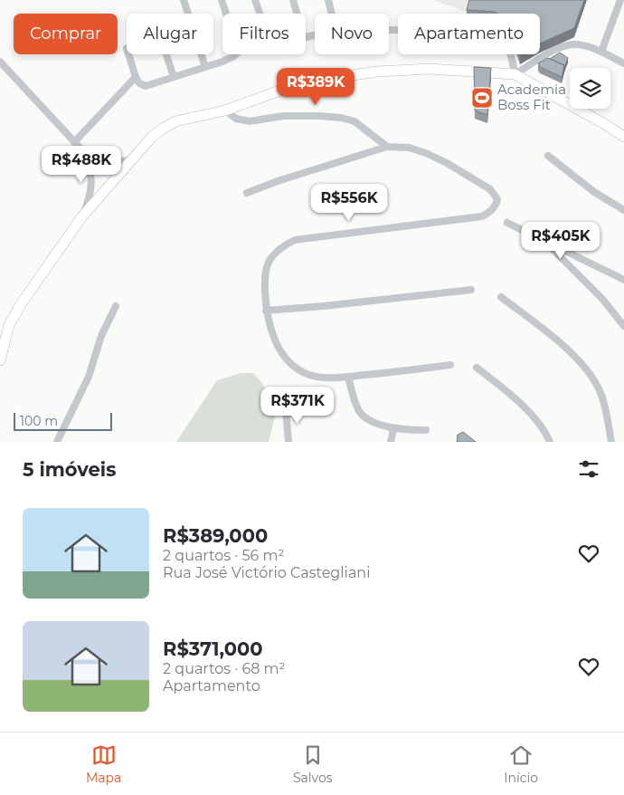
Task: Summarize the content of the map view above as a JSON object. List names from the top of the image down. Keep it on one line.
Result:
{"places":{"sports":["Academia Boss Fit"]},"scale_bar":"100 m","page":{"chip":["Comprar","Alugar","Filtros","Novo","Apartamento"],"price":["R$389K","R$488K","R$556K","R$405K","R$371K"],"scale":"100 m","heading":"5 imóveis","list":[{"name":"R$389,000","note":"2 quartos · 56 m² · Rua José Victório Castegliani"},{"name":"R$371,000","note":"2 quartos · 68 m² · Apartamento"}],"tabs":["Mapa","Salvos","Início"]}}
